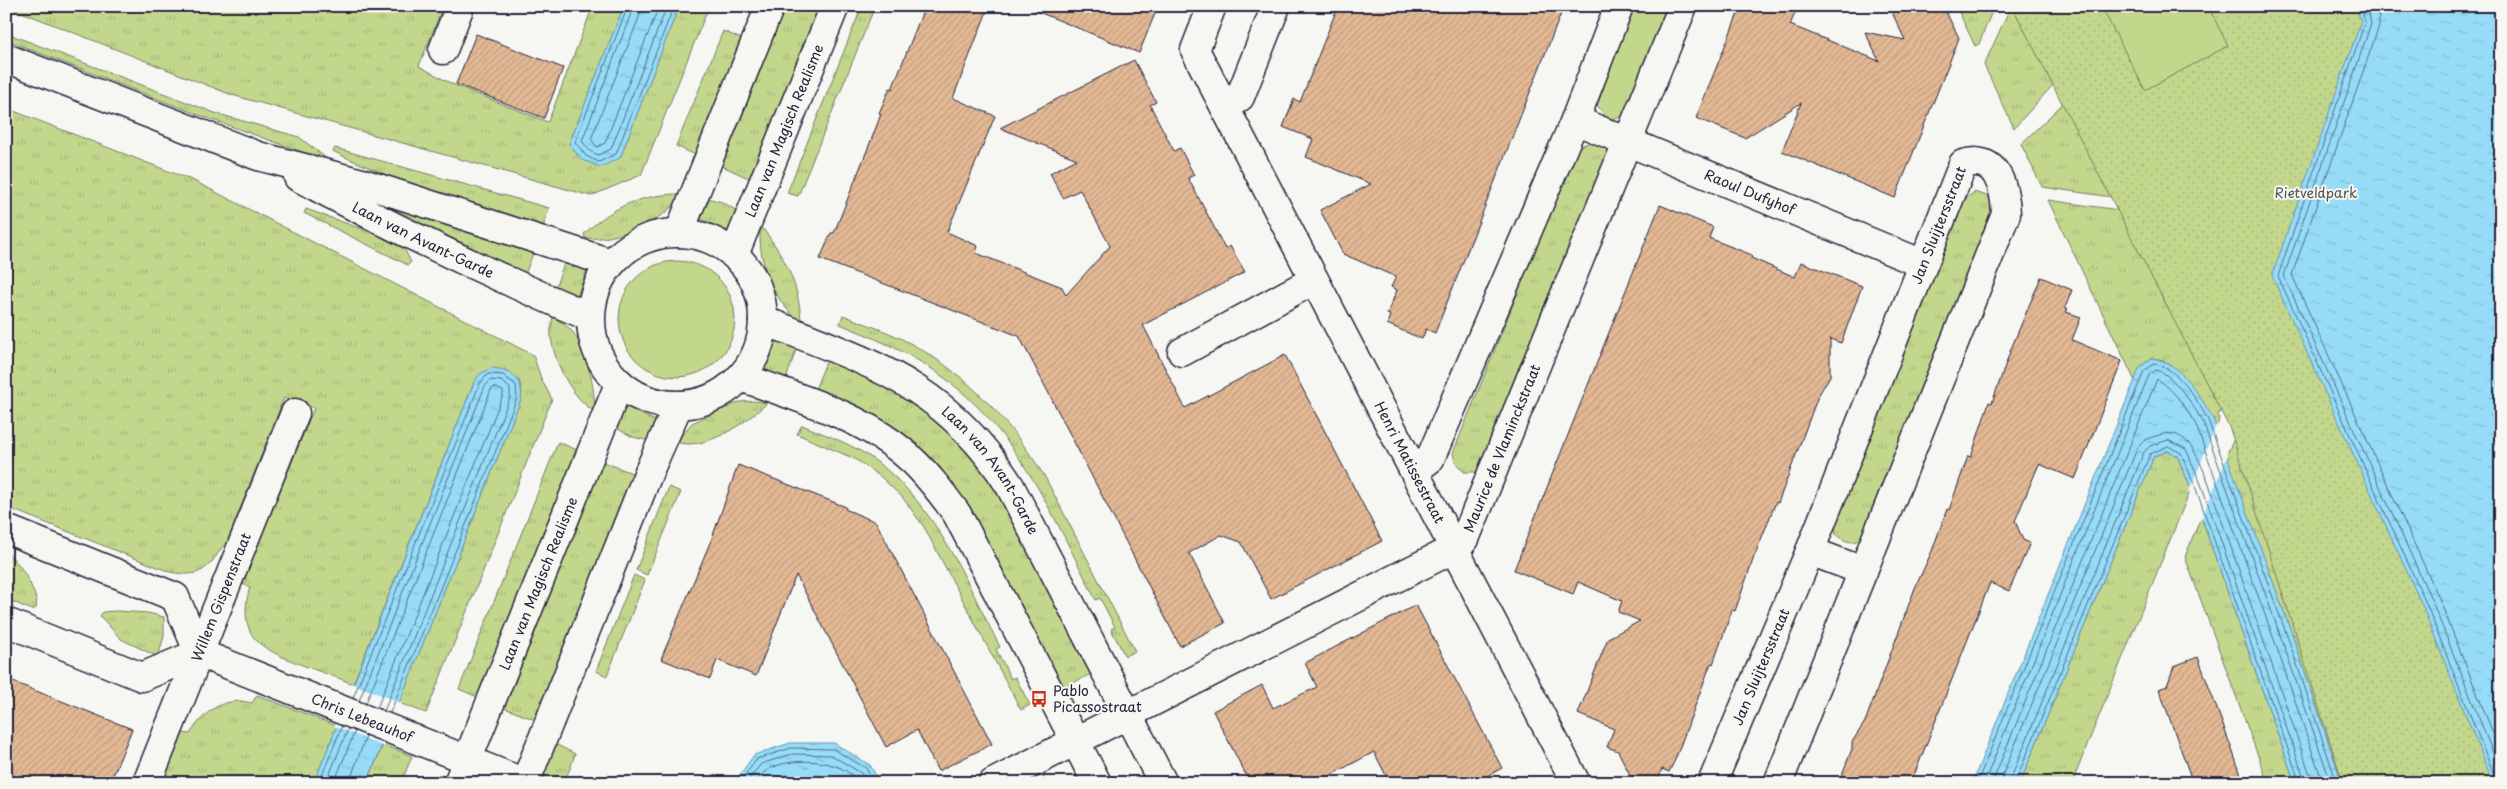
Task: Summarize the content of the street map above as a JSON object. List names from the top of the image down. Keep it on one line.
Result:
{"streets":{"street":["Laan van Magisch Realisme","Raoul Dufyhof","Jan Sluijtersstraat","Laan van Avant-Garde","Maurice de Vlaminckstraat","Henri Matissestraat","Willem Gispenstraat","Chris Lebeauhof"]},"crossings":[["Laan van Magisch Realisme","Laan van Avant-Garde"],["Laan van Magisch Realisme","Chris Lebeauhof"],["Raoul Dufyhof","Jan Sluijtersstraat"],["Raoul Dufyhof","Maurice de Vlaminckstraat"],["Laan van Avant-Garde","Maurice de Vlaminckstraat"],["Maurice de Vlaminckstraat","Henri Matissestraat"],["Willem Gispenstraat","Chris Lebeauhof"]],"parks":["Rietveldpark"],"places":{"bus stop":["Pablo Picassostraat"]}}
